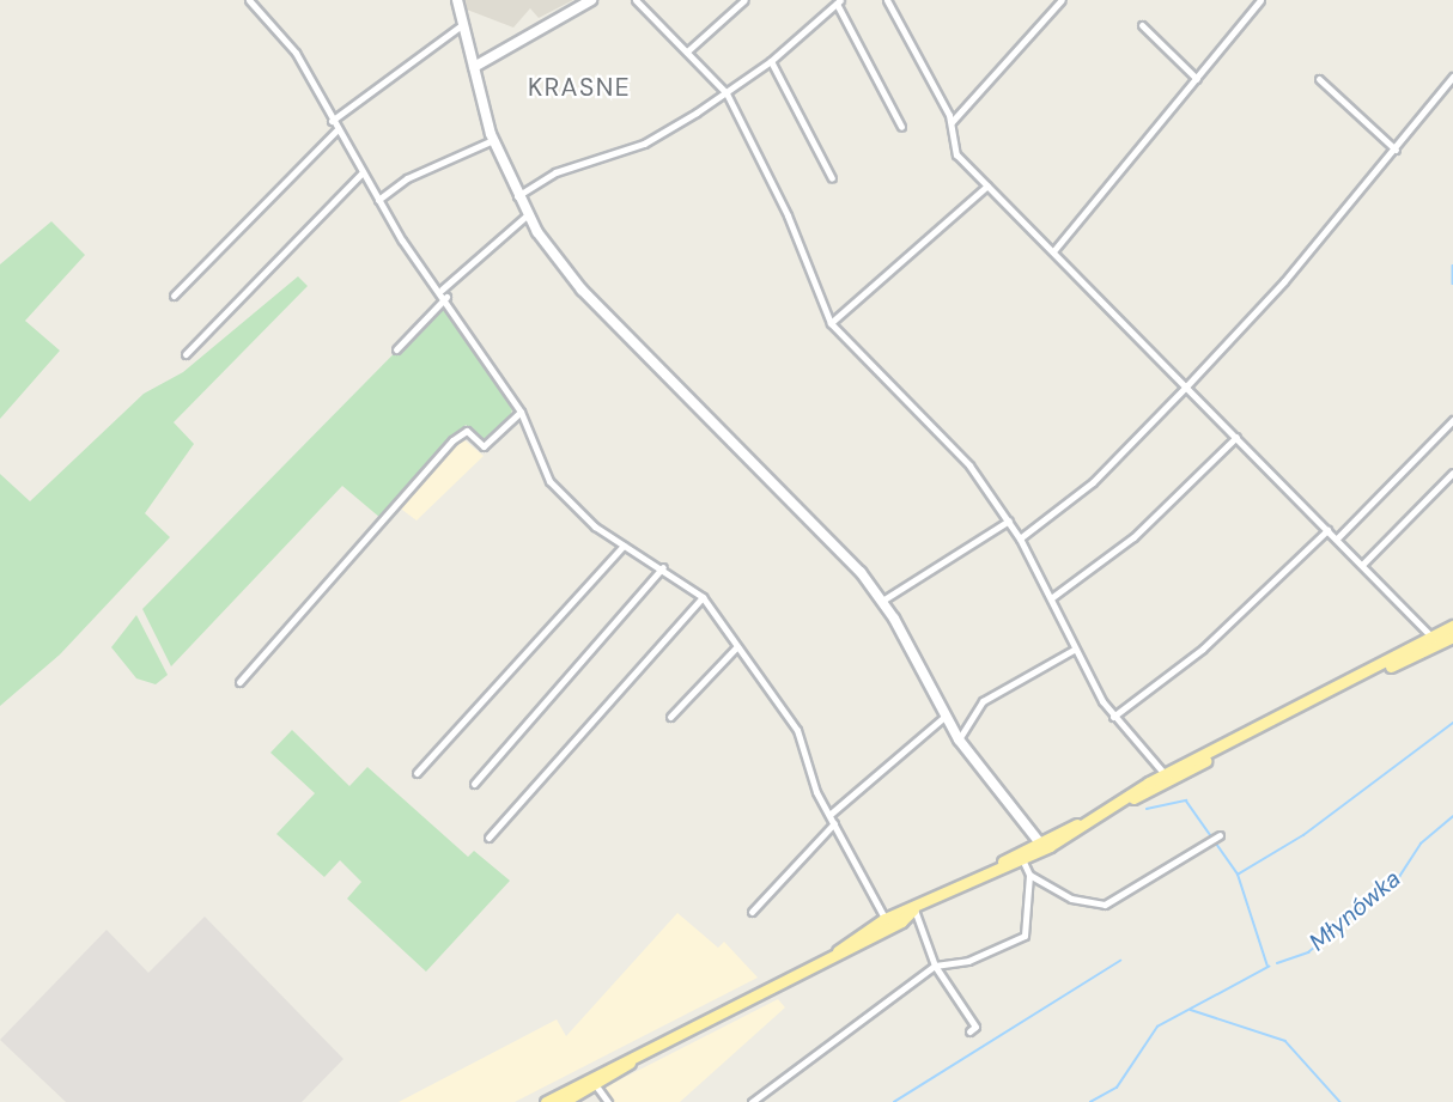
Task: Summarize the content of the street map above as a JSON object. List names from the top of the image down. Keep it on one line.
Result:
{"districts":["KRASNE"],"water":["Młynówka"]}
